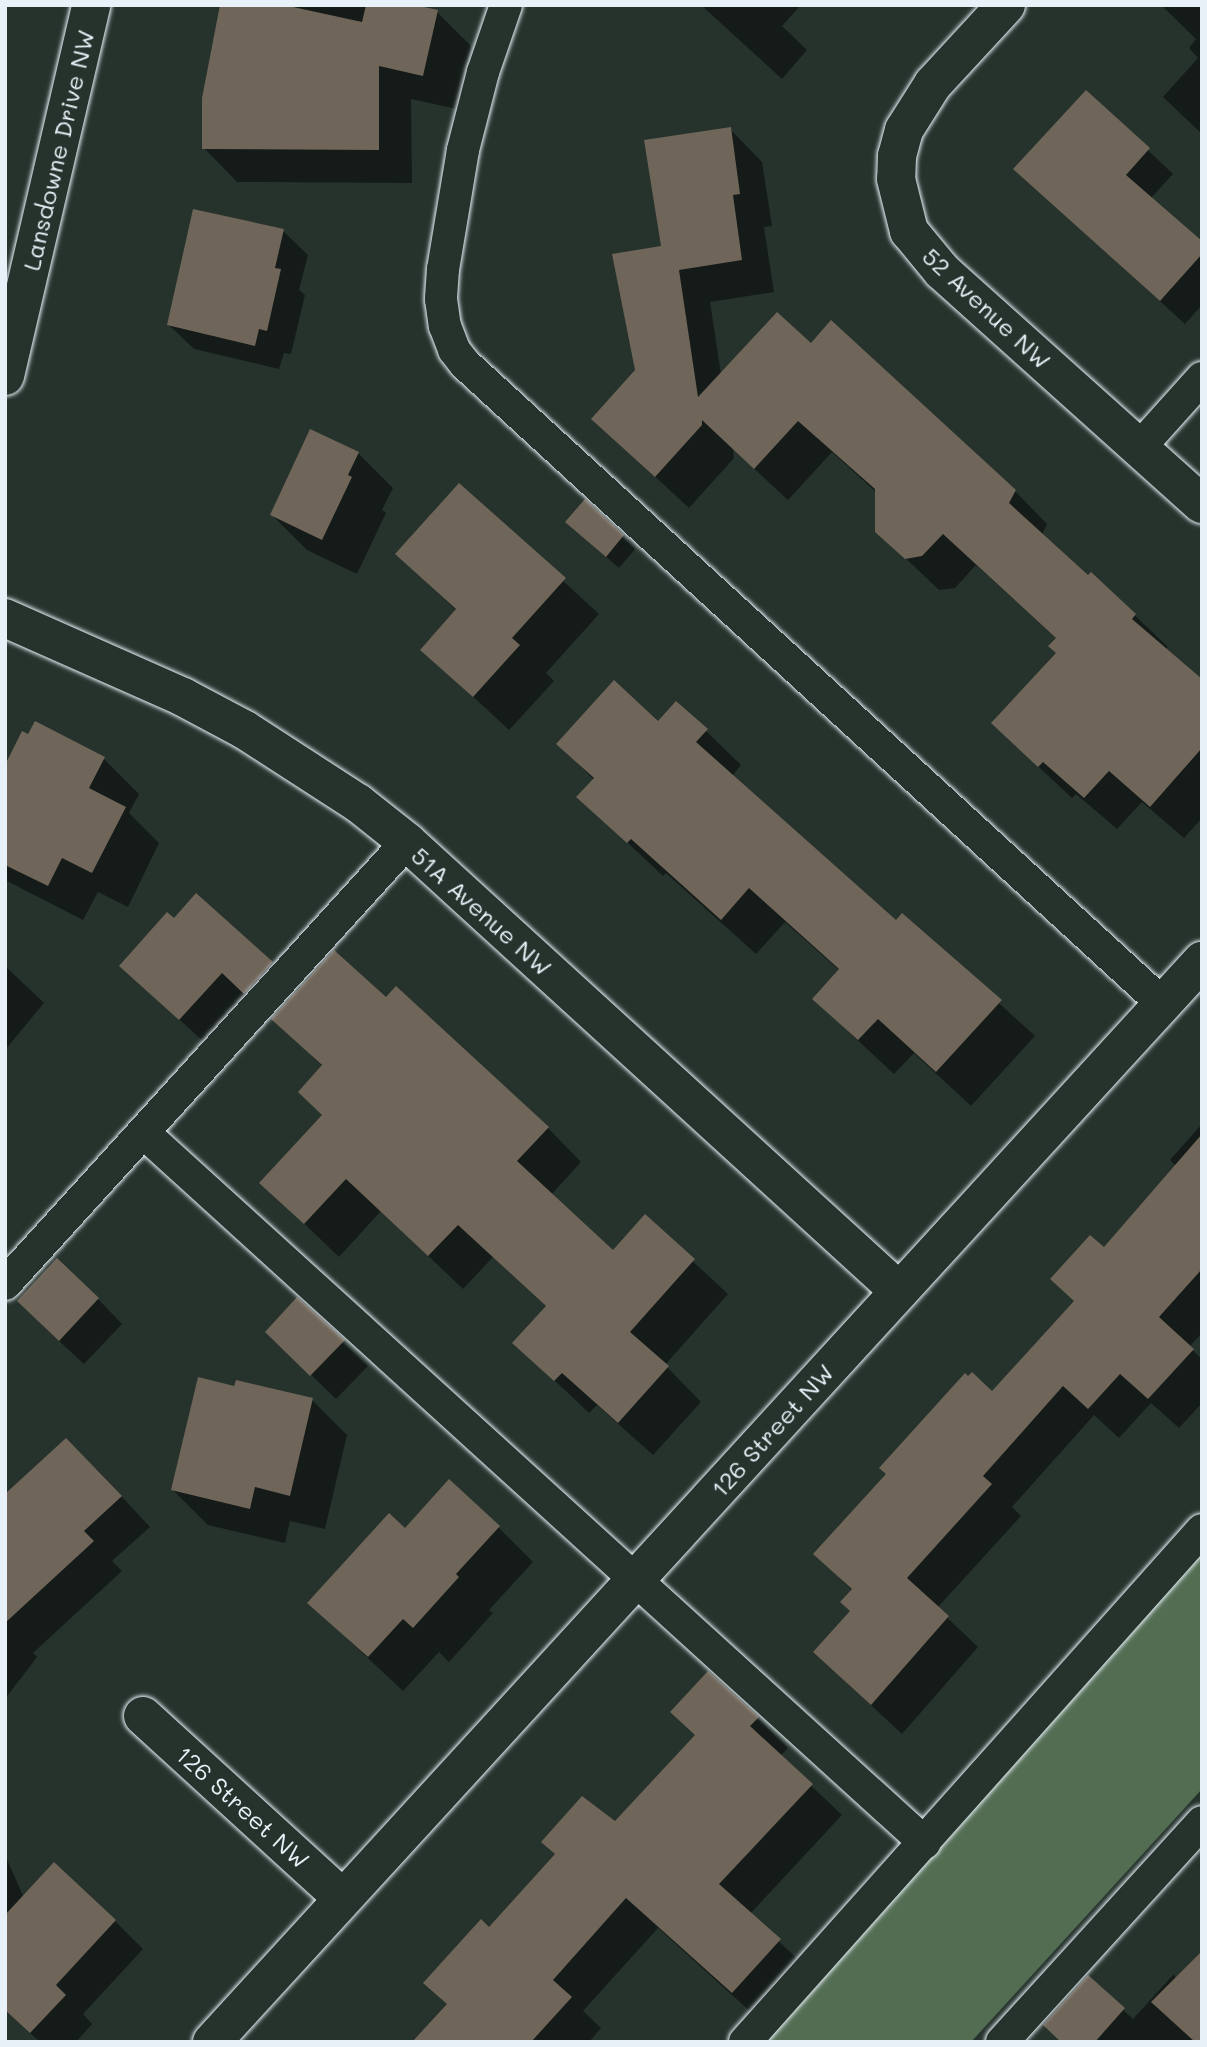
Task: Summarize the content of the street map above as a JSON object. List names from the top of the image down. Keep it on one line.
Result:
{"streets":{"street":["Lansdowne Drive NW","52 Avenue NW","51A Avenue NW","126 Street NW"]},"crossings":[["51A Avenue NW","126 Street NW"]]}
